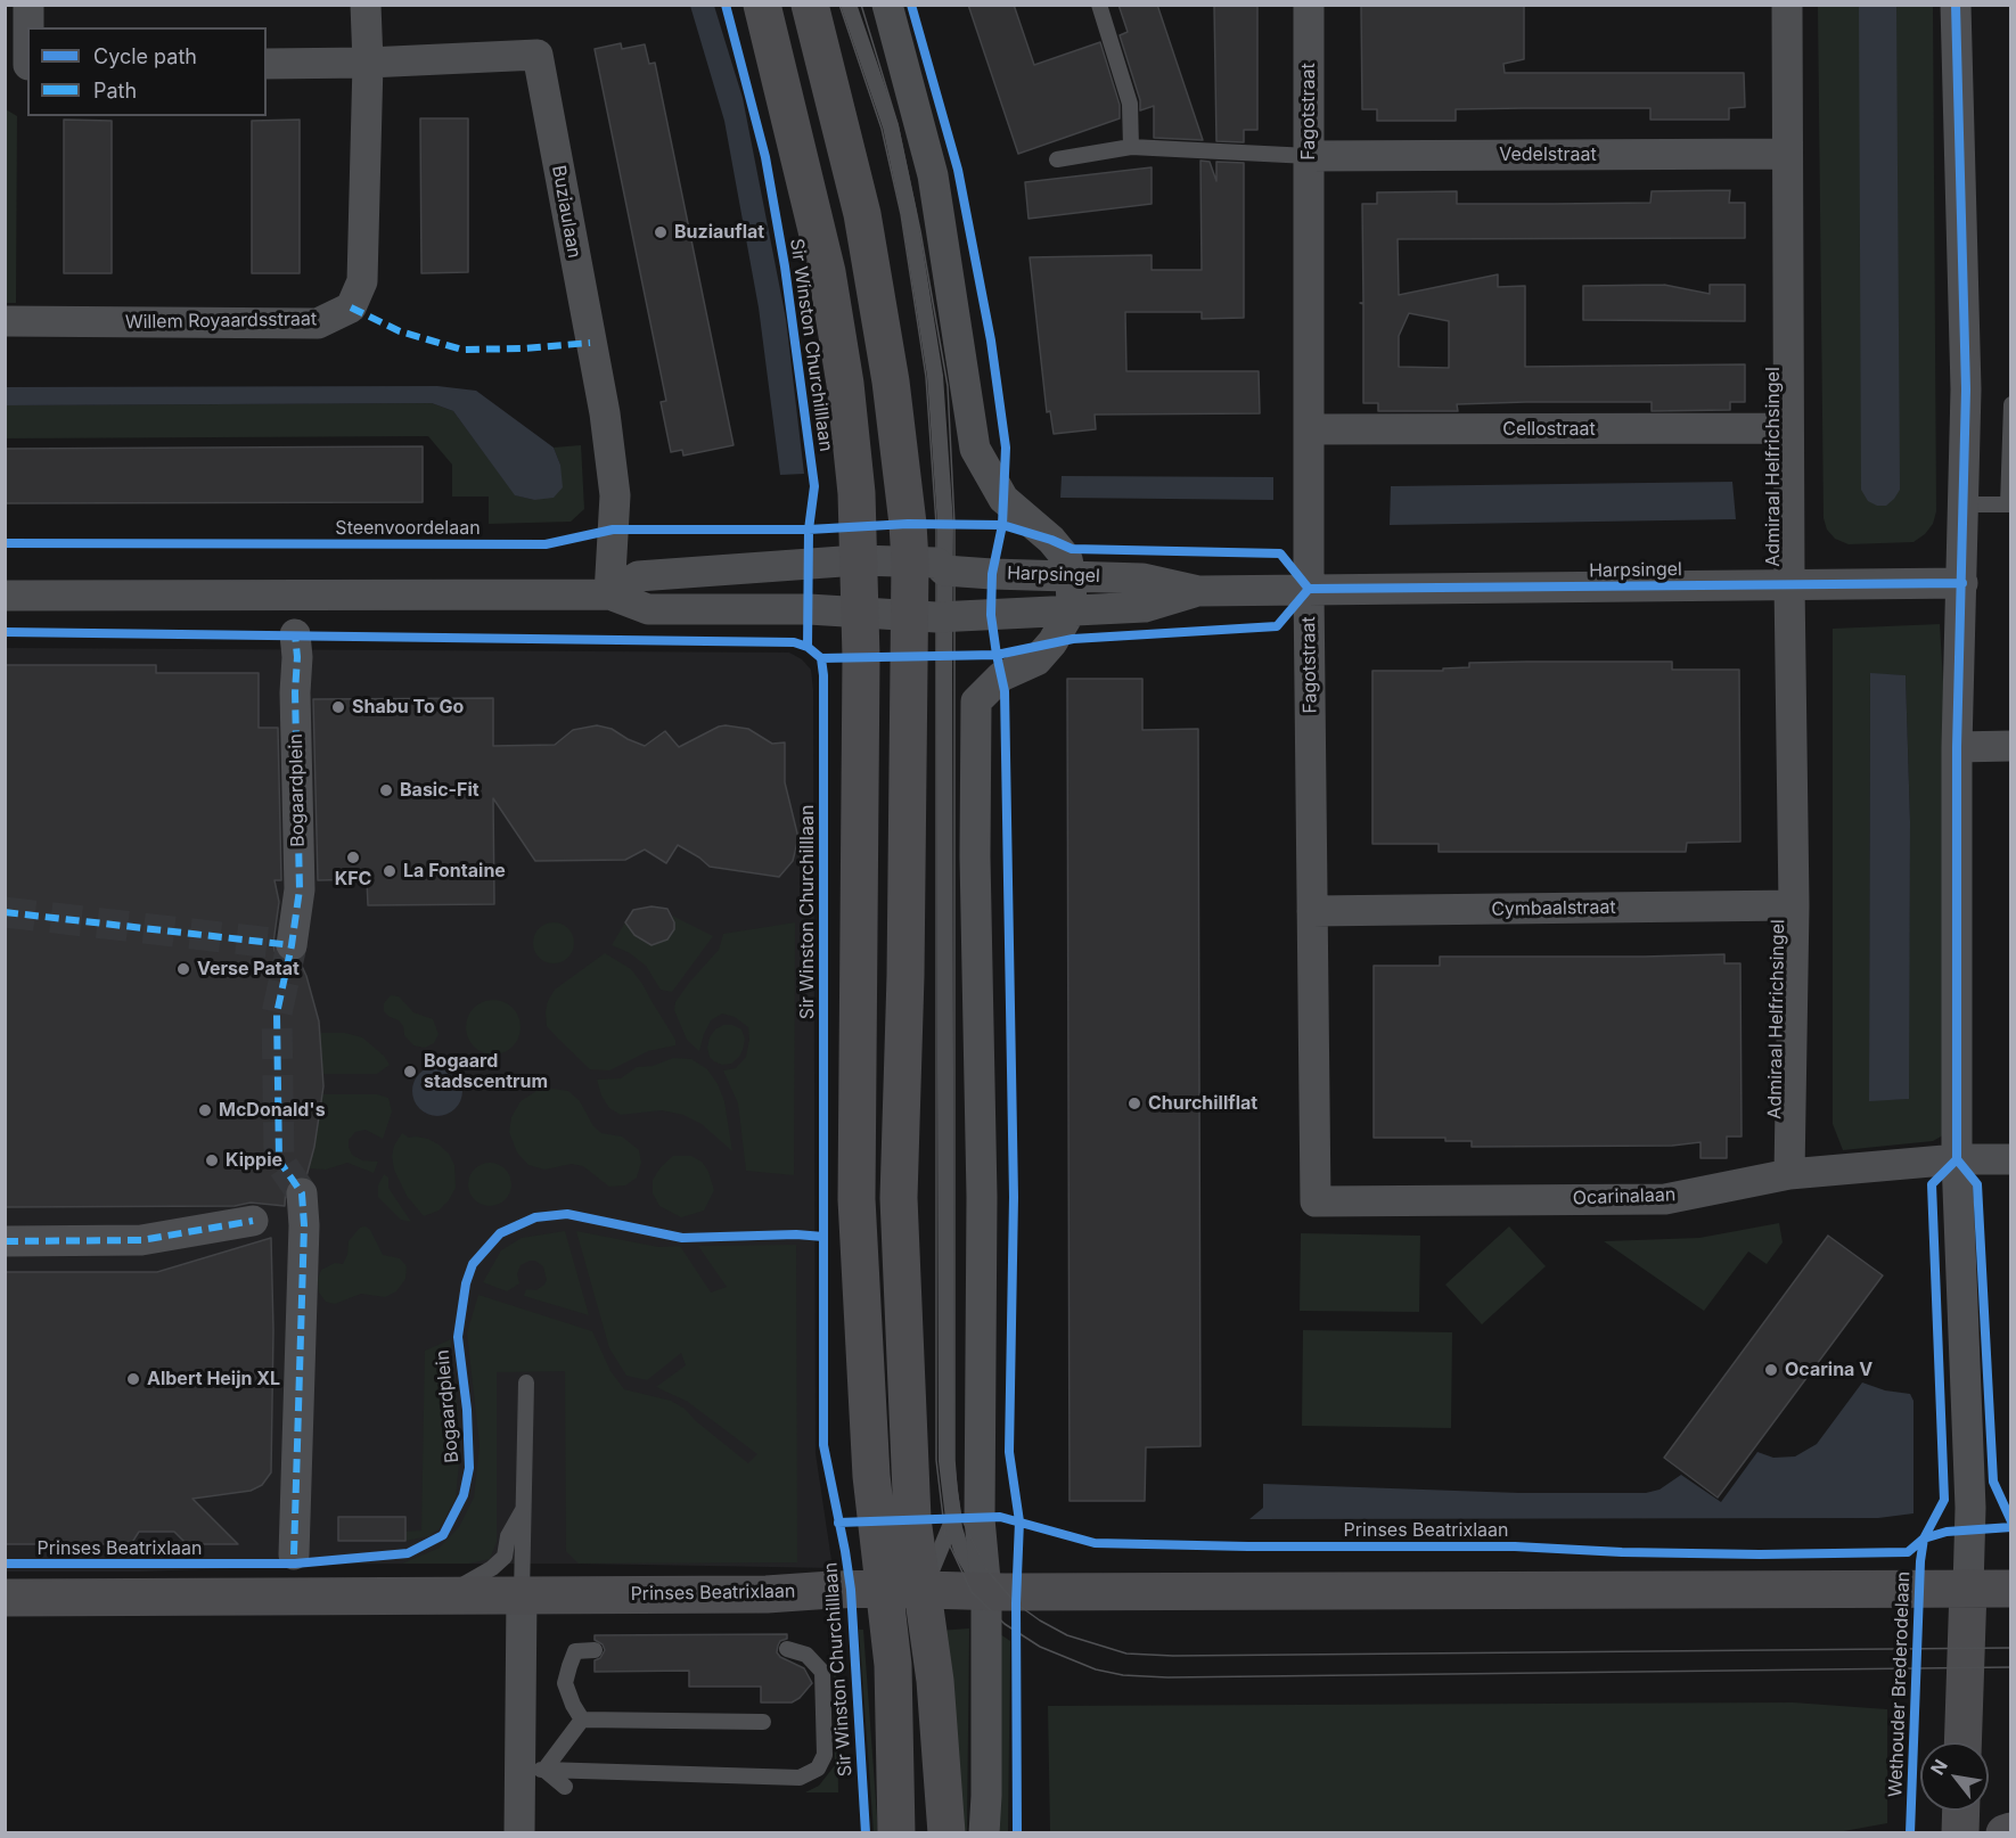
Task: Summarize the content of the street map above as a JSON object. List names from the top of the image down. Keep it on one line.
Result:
{"streets":{"street":["Fagotstraat","Vedelstraat","Buziaulaan","Willem Royaardsstraat","Sir Winston Churchilllaan","Cellostraat","Admiraal Helfrichsingel","Harpsingel","Bogaardplein","Cymbaalstraat","Ocarinalaan","Prinses Beatrixlaan"],"cycle path":["Steenvoordelaan","Wethouder Brederodelaan"]},"crossings":[["Fagotstraat","Vedelstraat"],["Fagotstraat","Cellostraat"],["Fagotstraat","Harpsingel"],["Fagotstraat","Cymbaalstraat"],["Fagotstraat","Ocarinalaan"],["Vedelstraat","Admiraal Helfrichsingel"],["Buziaulaan","Willem Royaardsstraat"],["Sir Winston Churchilllaan","Prinses Beatrixlaan"],["Cellostraat","Admiraal Helfrichsingel"],["Admiraal Helfrichsingel","Harpsingel"],["Admiraal Helfrichsingel","Cymbaalstraat"],["Admiraal Helfrichsingel","Ocarinalaan"]],"places":["Buziauflat","Shabu To Go","Basic-Fit","KFC","La Fontaine","Verse Patat","Bogaard stadscentrum","Churchillflat","McDonald's","Kippie","Ocarina V","Albert Heijn XL"],"legend":["Cycle path","Path"],"north":"top left"}
